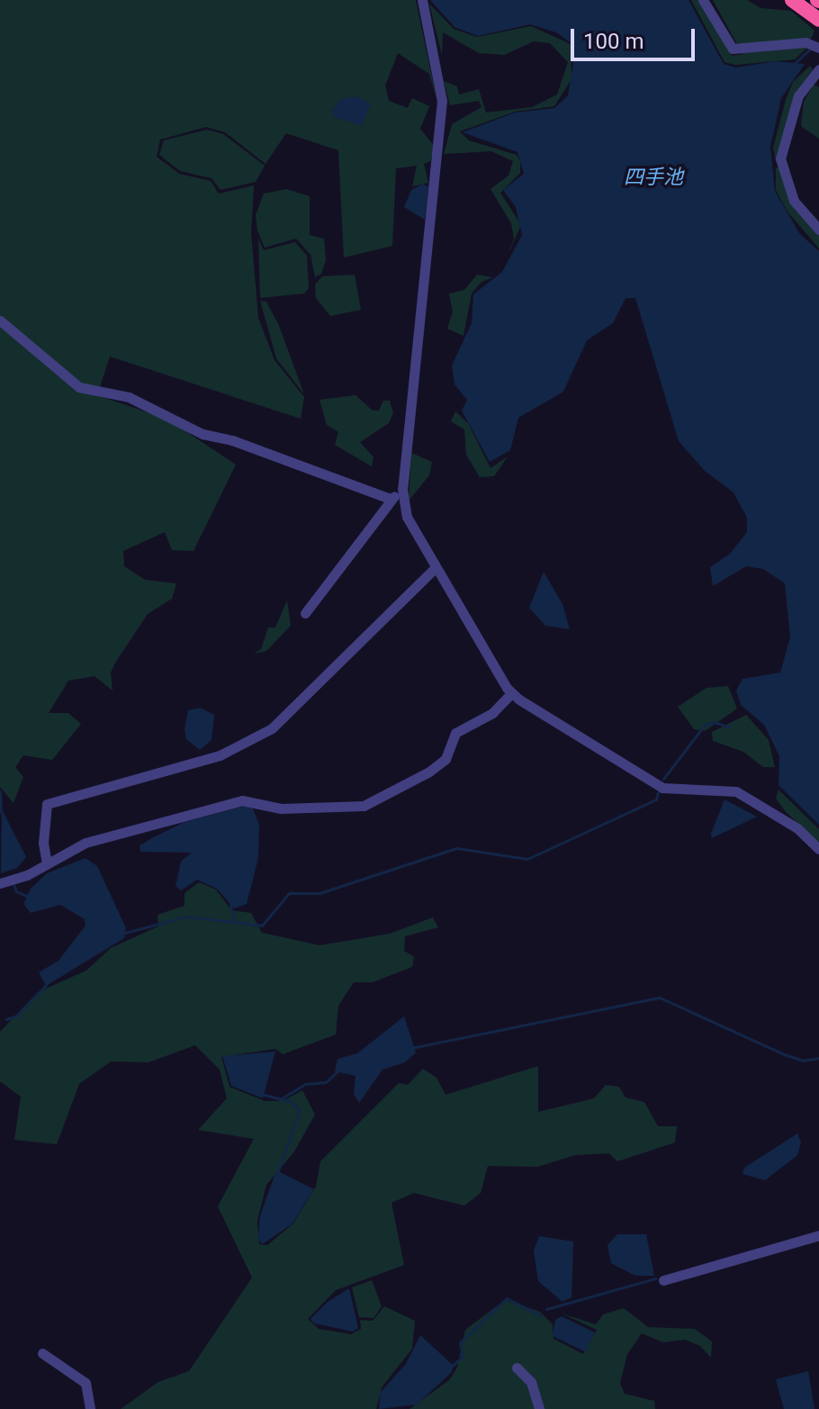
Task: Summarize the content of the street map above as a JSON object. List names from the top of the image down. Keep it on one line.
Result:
{"water":["四手池"],"scale_bar":"100 m"}
